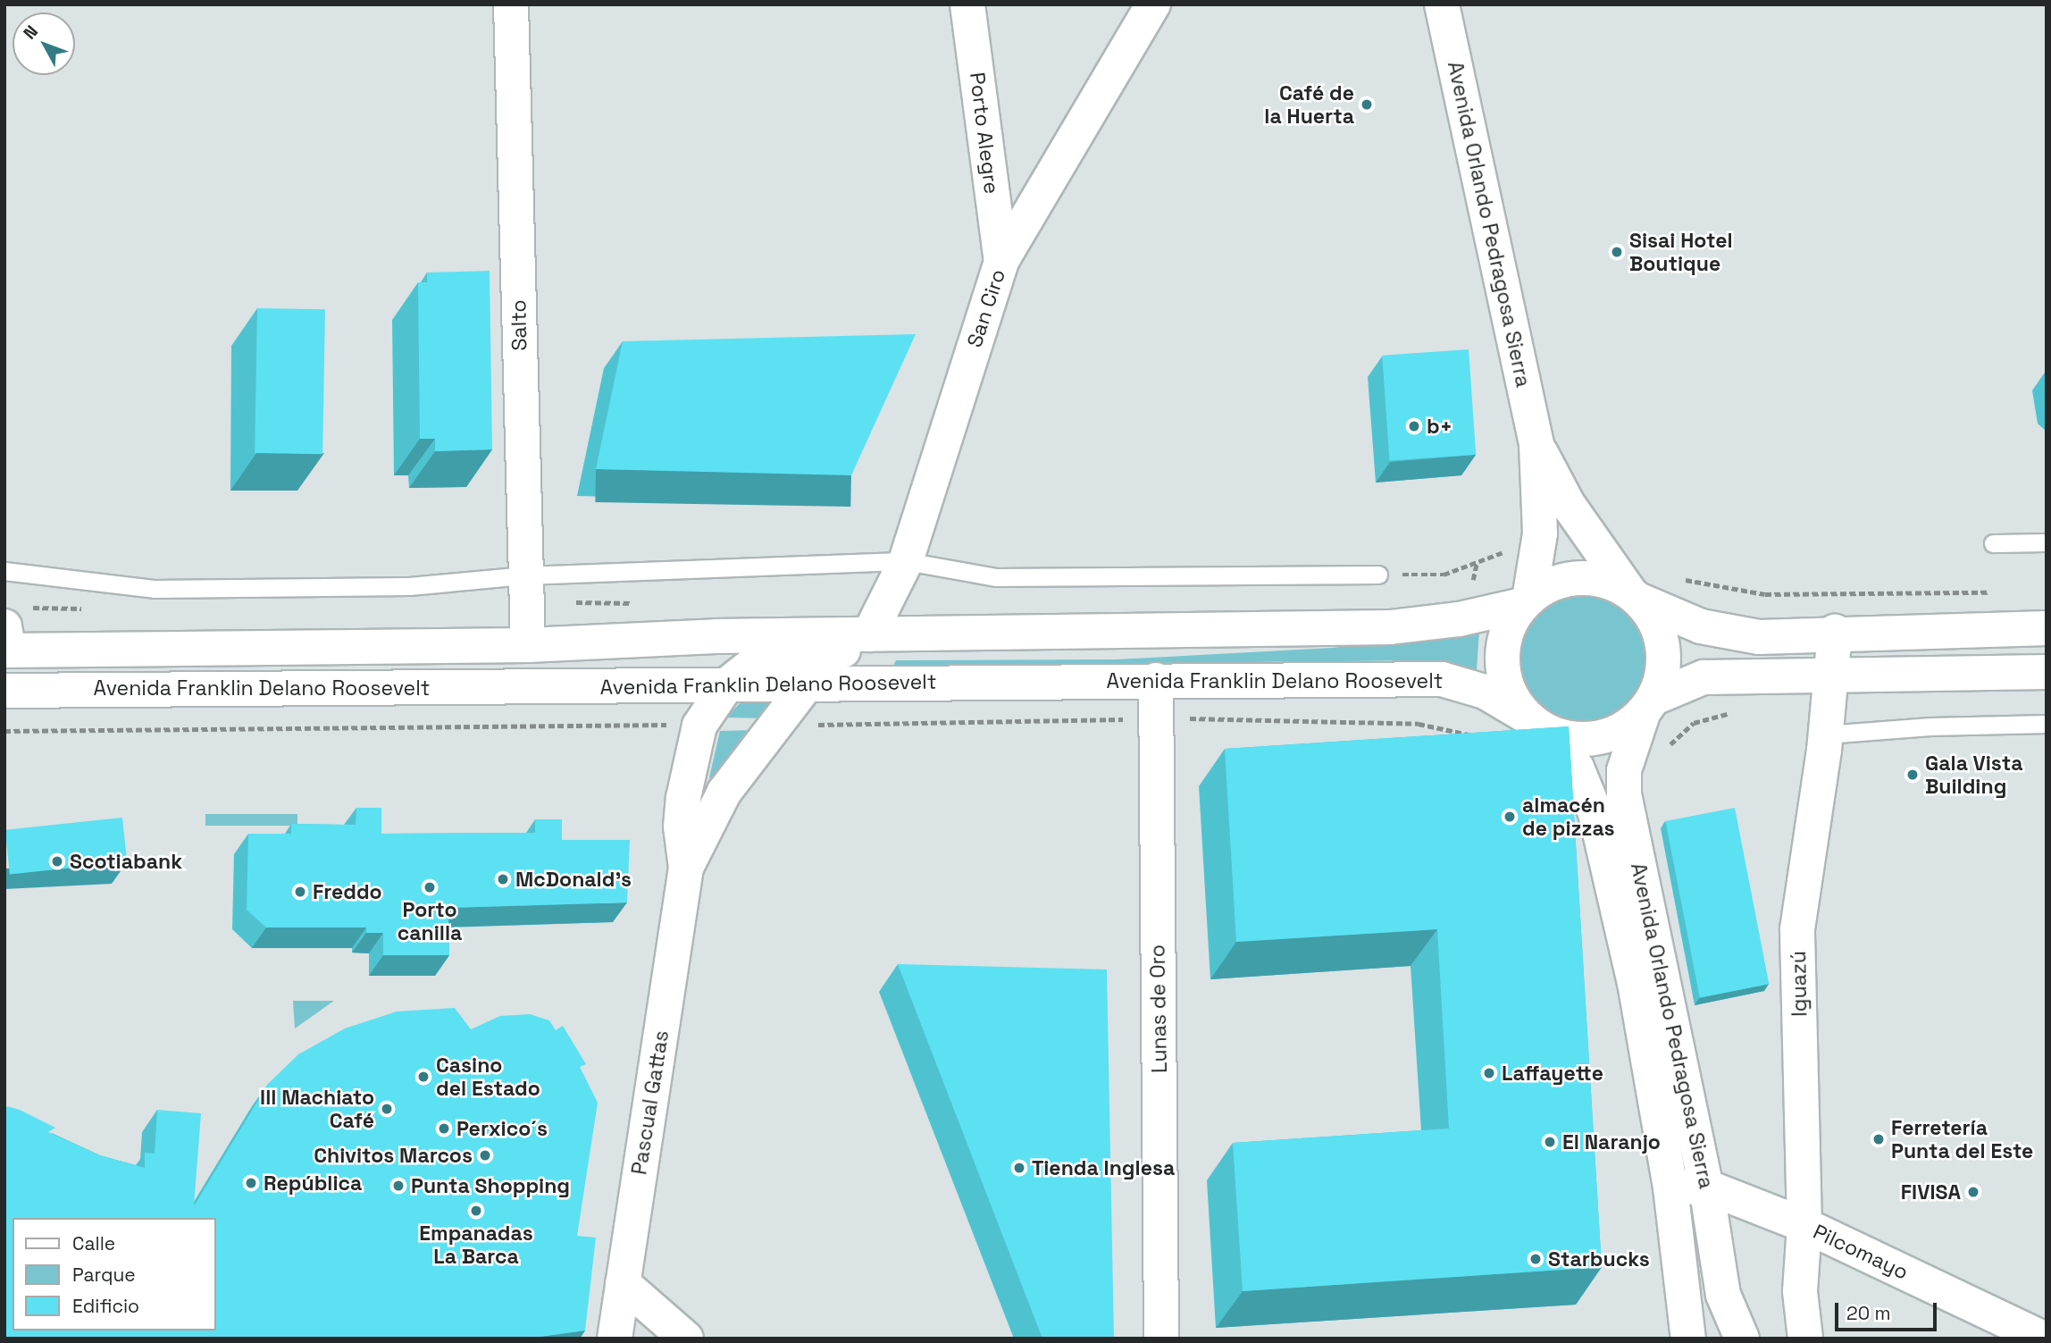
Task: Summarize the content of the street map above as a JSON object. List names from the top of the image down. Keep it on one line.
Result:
{"streets":{"street":["Porto Alegre","Avenida Orlando Pedragosa Sierra","San Ciro","Salto","Avenida Franklin Delano Roosevelt","Iguazú","Lunas de Oro","Pascual Gattas","Pilcomayo"]},"crossings":[["Porto Alegre","San Ciro"],["Avenida Orlando Pedragosa Sierra","Avenida Franklin Delano Roosevelt"],["Avenida Orlando Pedragosa Sierra","Pilcomayo"],["San Ciro","Avenida Franklin Delano Roosevelt"],["Salto","Avenida Franklin Delano Roosevelt"],["Avenida Franklin Delano Roosevelt","Lunas de Oro"],["Avenida Franklin Delano Roosevelt","Pascual Gattas"],["Iguazú","Pilcomayo"]],"places":["Café de la Huerta","Sisai Hotel Boutique","b+","Gala Vista Building","almacén de pizzas","Scotiabank","McDonald's","Porto canilla","Freddo","Laffayette","Casino del Estado","Ill Machiato Café","Perxico´s","Ferretería Punta del Este","El Naranjo","Chivitos Marcos","Tienda Inglesa","República","Punta Shopping","FIVISA","Empanadas La Barca","Starbucks"],"legend":["Calle","Parque","Edificio"],"scale_bar":"20 m","north":"top left"}
